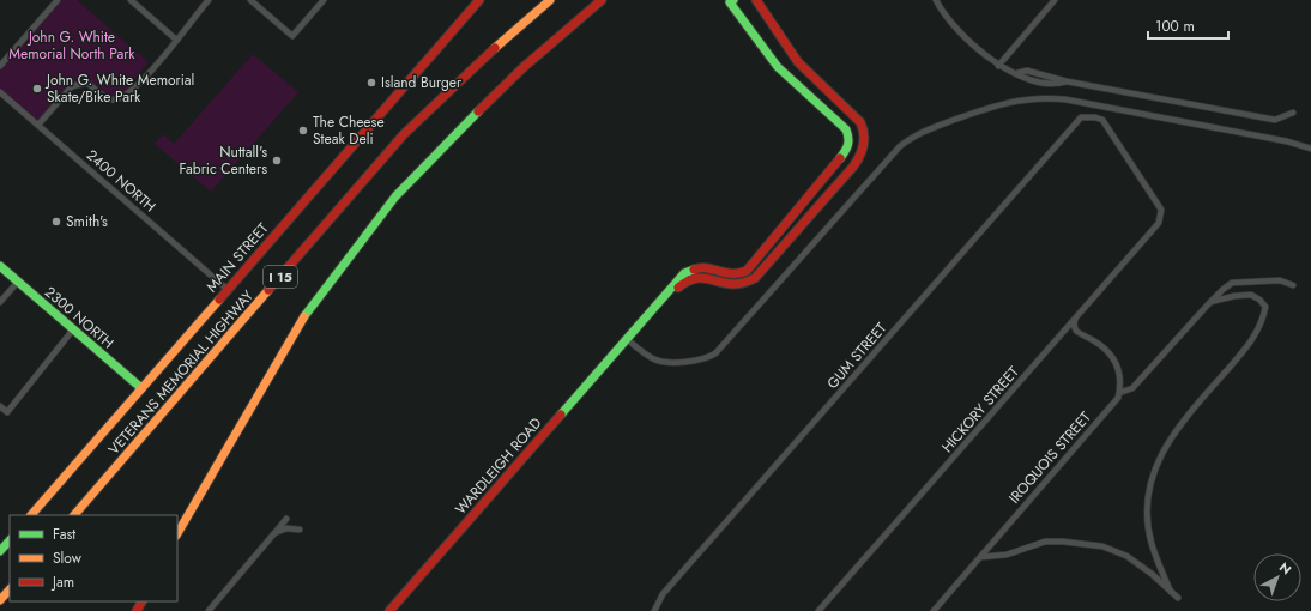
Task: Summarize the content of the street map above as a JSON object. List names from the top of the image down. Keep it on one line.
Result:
{"streets":{"main road":["MAIN STREET","I 15","2300 NORTH","VETERANS MEMORIAL HIGHWAY","WARDLEIGH ROAD"],"street":["2400 NORTH","GUM STREET","HICKORY STREET","IROQUOIS STREET"]},"crossings":[["2400 NORTH","MAIN STREET"],["MAIN STREET","2300 NORTH"],["GUM STREET","HICKORY STREET"]],"parks":["John G. White Memorial North Park"],"places":["Island Burger","John G. White Memorial Skate/Bike Park","The Cheese Steak Deli","Nuttall's Fabric Centers","Smith's"],"legend":["Fast","Slow","Jam"],"scale_bar":"100 m","north":"top right"}
